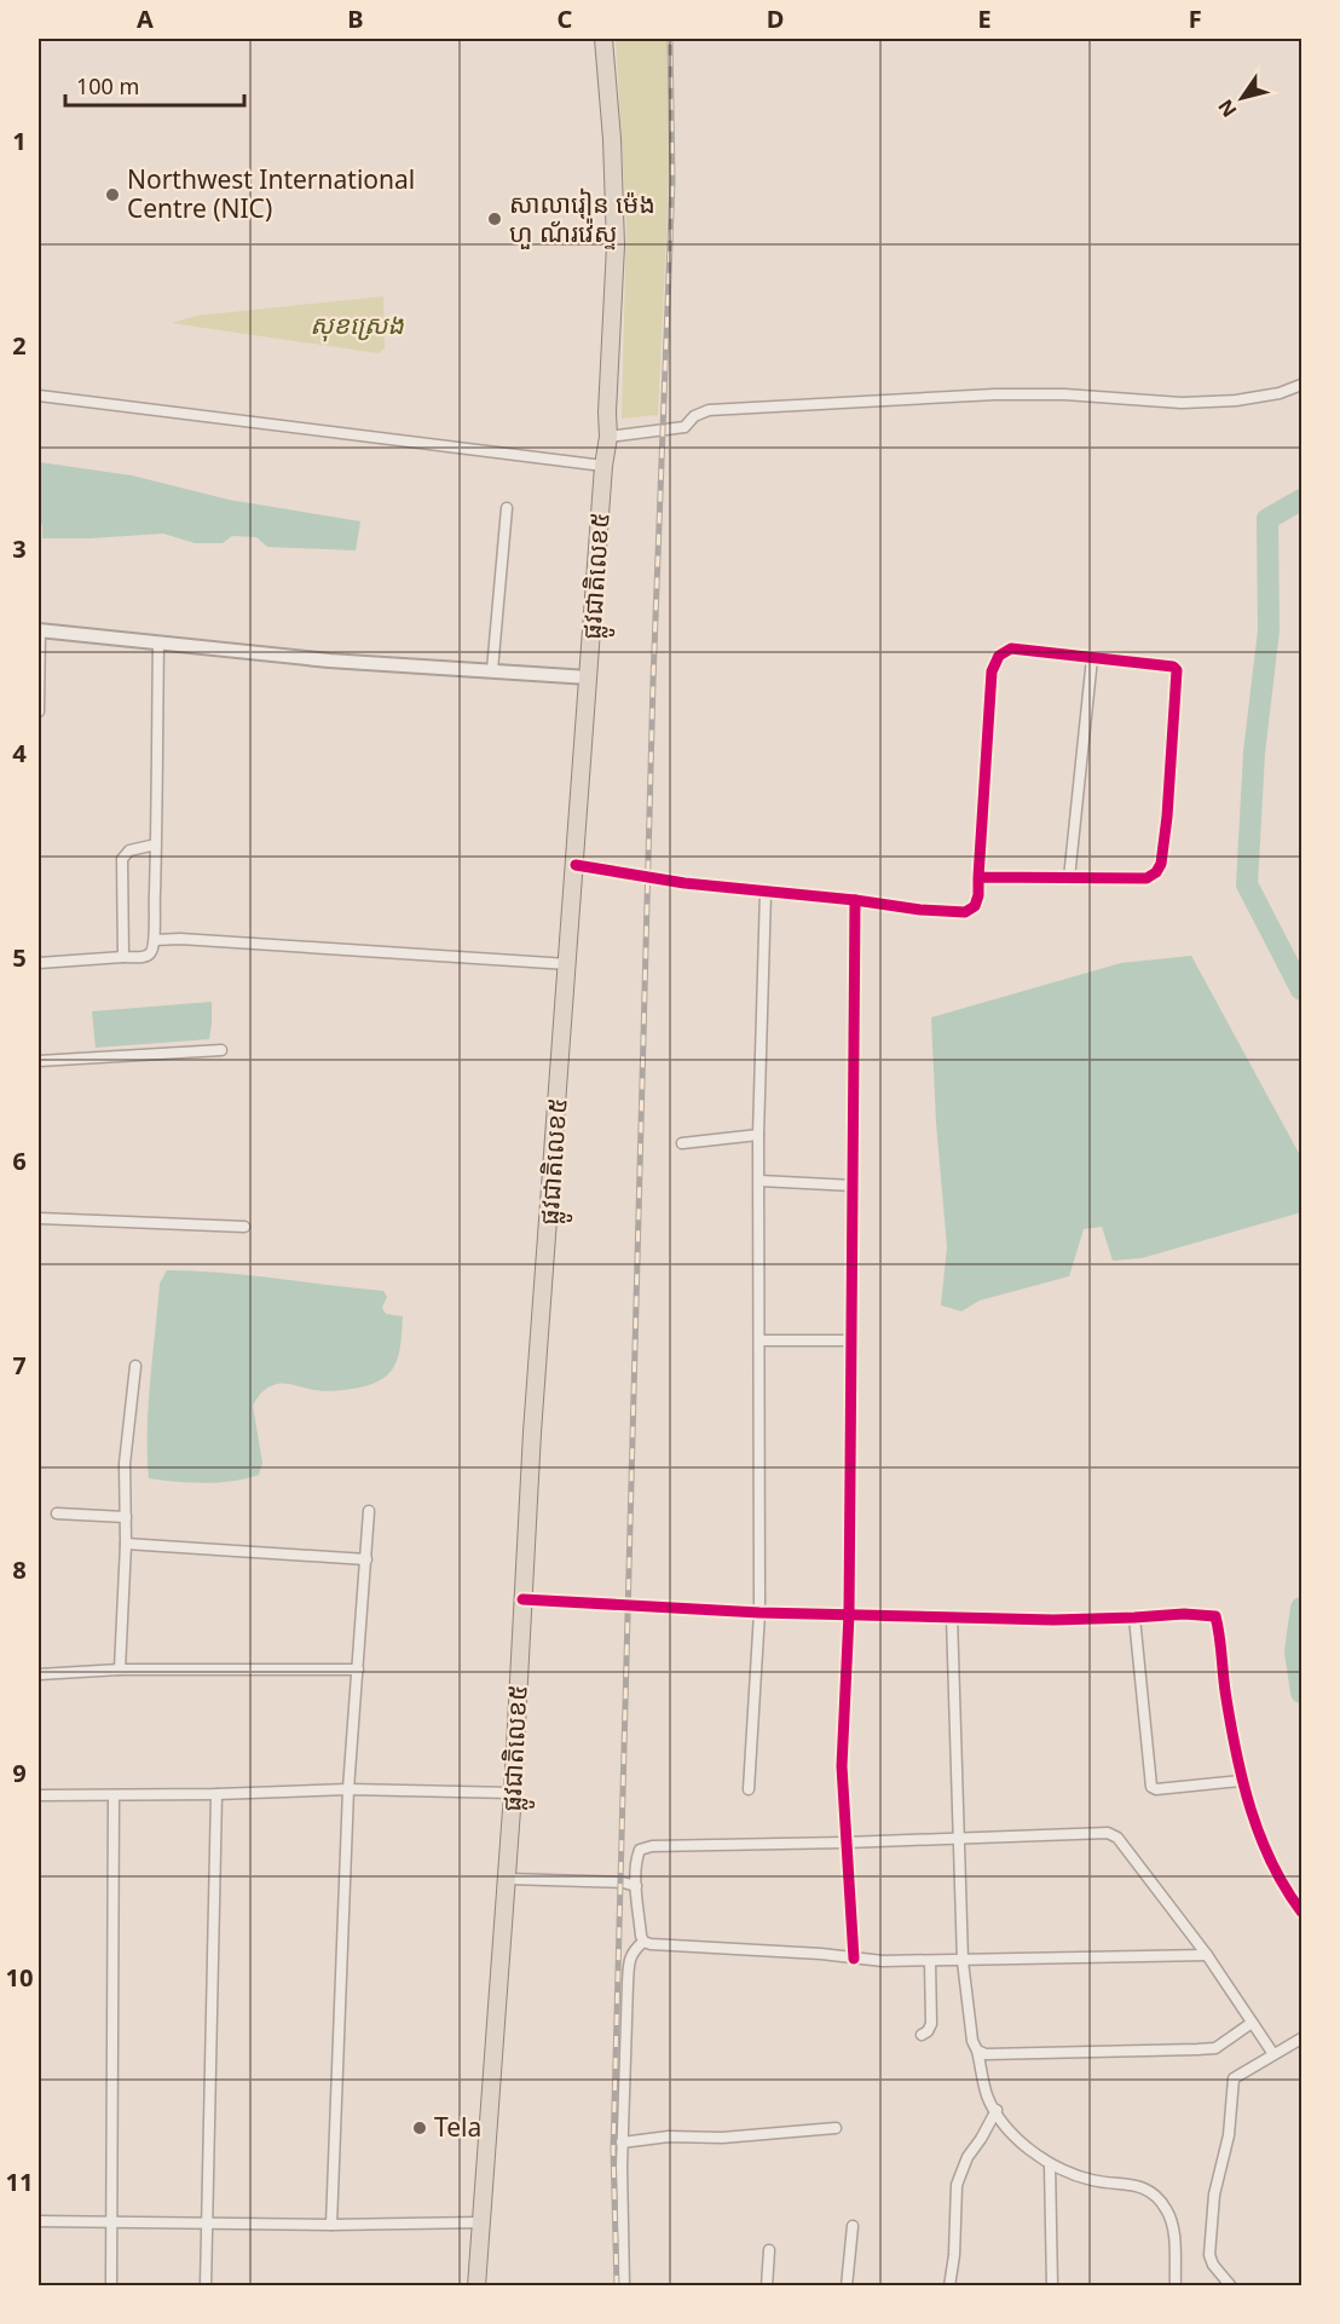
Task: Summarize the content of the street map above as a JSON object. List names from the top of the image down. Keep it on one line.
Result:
{"streets":{"highway":["ផ្លូវជាតិលេខ៥"]},"parks":["សុខស្រេង"],"places":["Northwest International Centre (NIC)","សាលារៀន ម៉េង ហួ ណ័រវ៉េស្ទ","Tela"],"scale_bar":"100 m","north":"bottom left","grid":{"columns":["A","B","C","D","E","F"],"rows":["1","2","3","4","5","6","7","8","9","10","11"]}}
